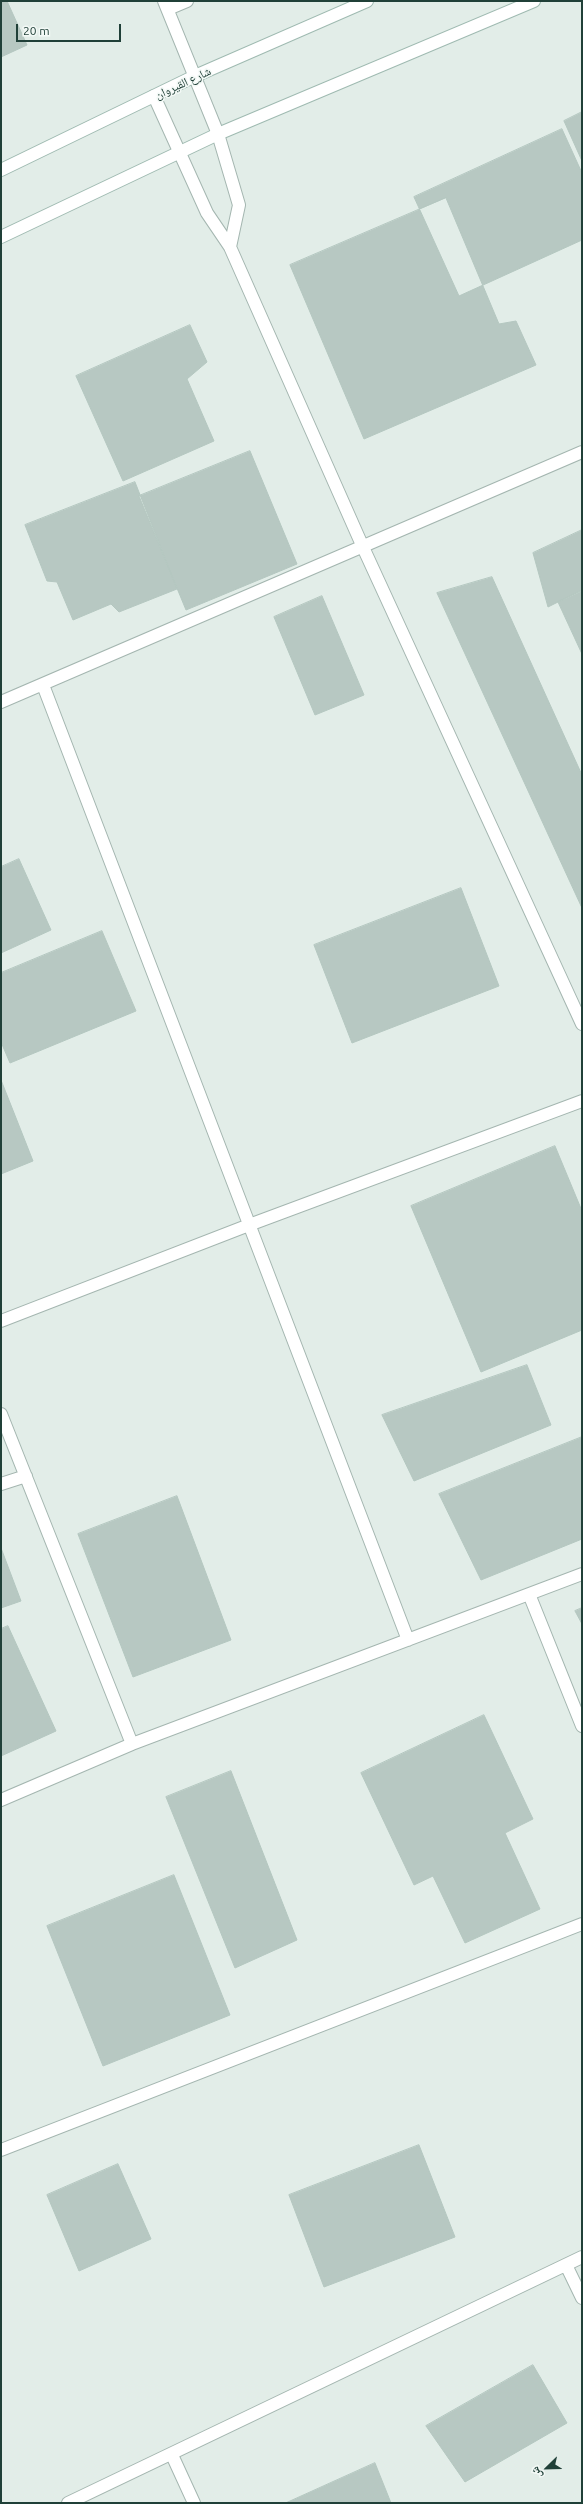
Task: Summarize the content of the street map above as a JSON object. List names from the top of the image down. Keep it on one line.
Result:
{"streets":{"street":["شارع القيروان"]},"scale_bar":"20 m","north":"bottom left"}
